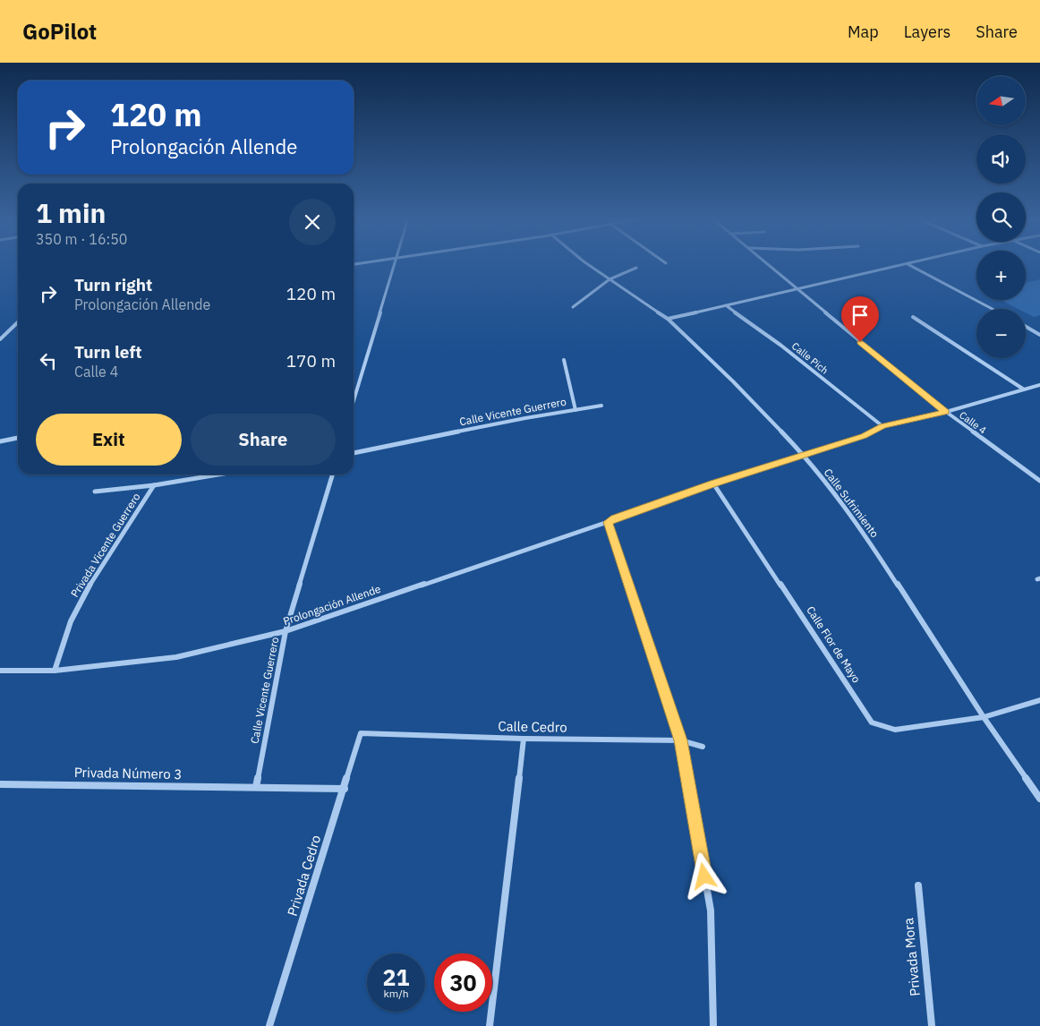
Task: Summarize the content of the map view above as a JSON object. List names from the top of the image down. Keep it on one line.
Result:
{"streets":{"street":["Calle Pich","Calle Vicente Guerrero","Calle 4","Calle Sufrimiento","Privada Vicente Guerrero","Prolongación Allende","Calle Flor de Mayo","Calle Cedro","Privada Número 3","Privada Cedro","Privada Mora"]},"crossings":[["Calle Pich","Prolongación Allende"],["Calle Vicente Guerrero","Prolongación Allende"],["Calle Vicente Guerrero","Privada Número 3"],["Calle 4","Prolongación Allende"],["Calle Sufrimiento","Prolongación Allende"],["Calle Sufrimiento","Calle Flor de Mayo"],["Privada Vicente Guerrero","Prolongación Allende"],["Prolongación Allende","Calle Flor de Mayo"],["Calle Cedro","Privada Cedro"],["Privada Número 3","Privada Cedro"]],"north":"left","page":{"header":"GoPilot","nav":["Map","Layers","Share"],"map_buttons":["+","−"],"turn":["120 m","Prolongación Allende"],"heading":["1 min","350 m · 16:50"],"list":[{"name":"Turn right","note":"Prolongación Allende","value":"120 m"},{"name":"Turn left","note":"Calle 4","value":"170 m"}],"buttons":["Exit","Share"],"speed":"21 km/h","limit":"30"}}
